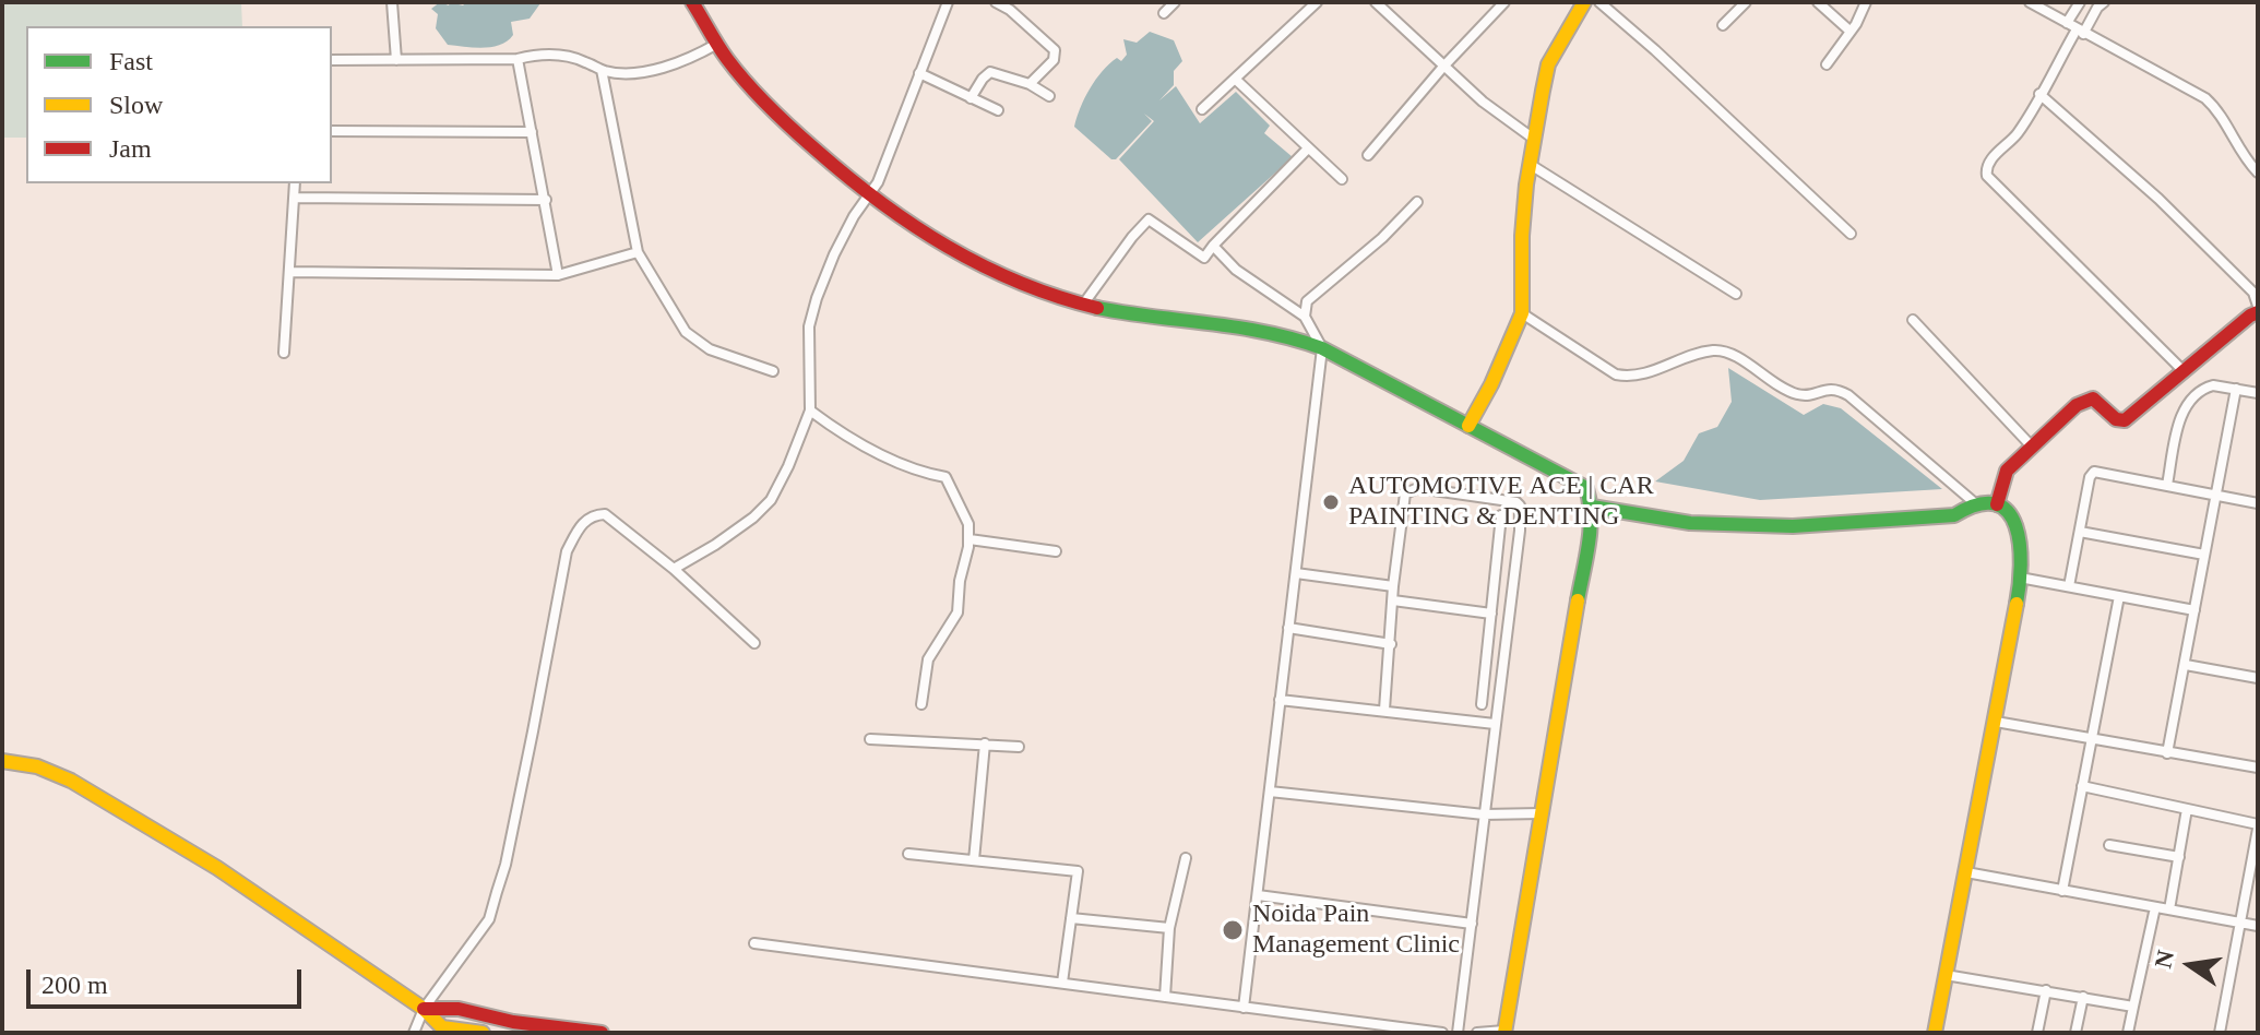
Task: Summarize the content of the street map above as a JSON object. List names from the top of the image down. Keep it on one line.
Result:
{"places":["AUTOMOTIVE ACE | CAR PAINTING & DENTING","Noida Pain Management Clinic"],"legend":["Fast","Slow","Jam"],"scale_bar":"200 m","north":"left"}
